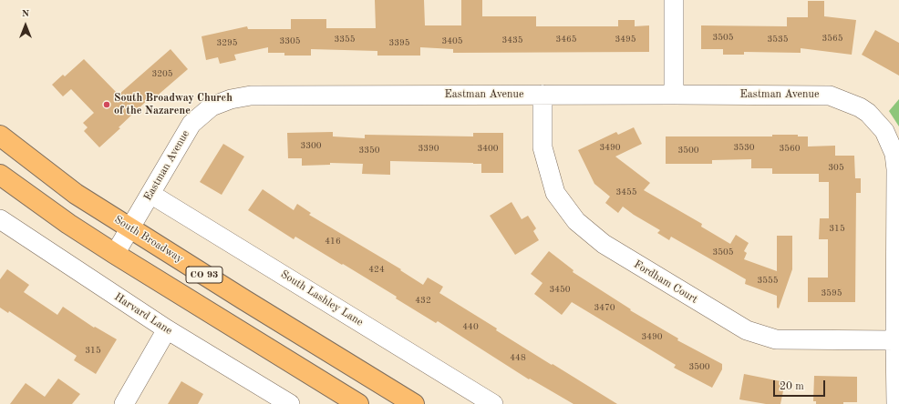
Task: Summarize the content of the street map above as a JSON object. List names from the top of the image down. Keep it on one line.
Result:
{"streets":{"main road":["South Broadway","CO 93"],"street":["Eastman Avenue","Fordham Court","South Lashley Lane","Harvard Lane"]},"crossings":[["Eastman Avenue","South Broadway"],["Eastman Avenue","CO 93"],["Eastman Avenue","Fordham Court"],["Eastman Avenue","South Lashley Lane"]],"places":["South Broadway Church of the Nazarene"],"house_numbers":["3505","3565","3355","3465","3495","3535","3435","3305","3405","3295","3395","3205","3300","3490","3530","3390","3400","3560","3350","3500","305","3455","315","416","3505","424","3555","3450","3595","432","3470","440","3490","315","448","3500"],"scale_bar":"20 m","north":"top"}
